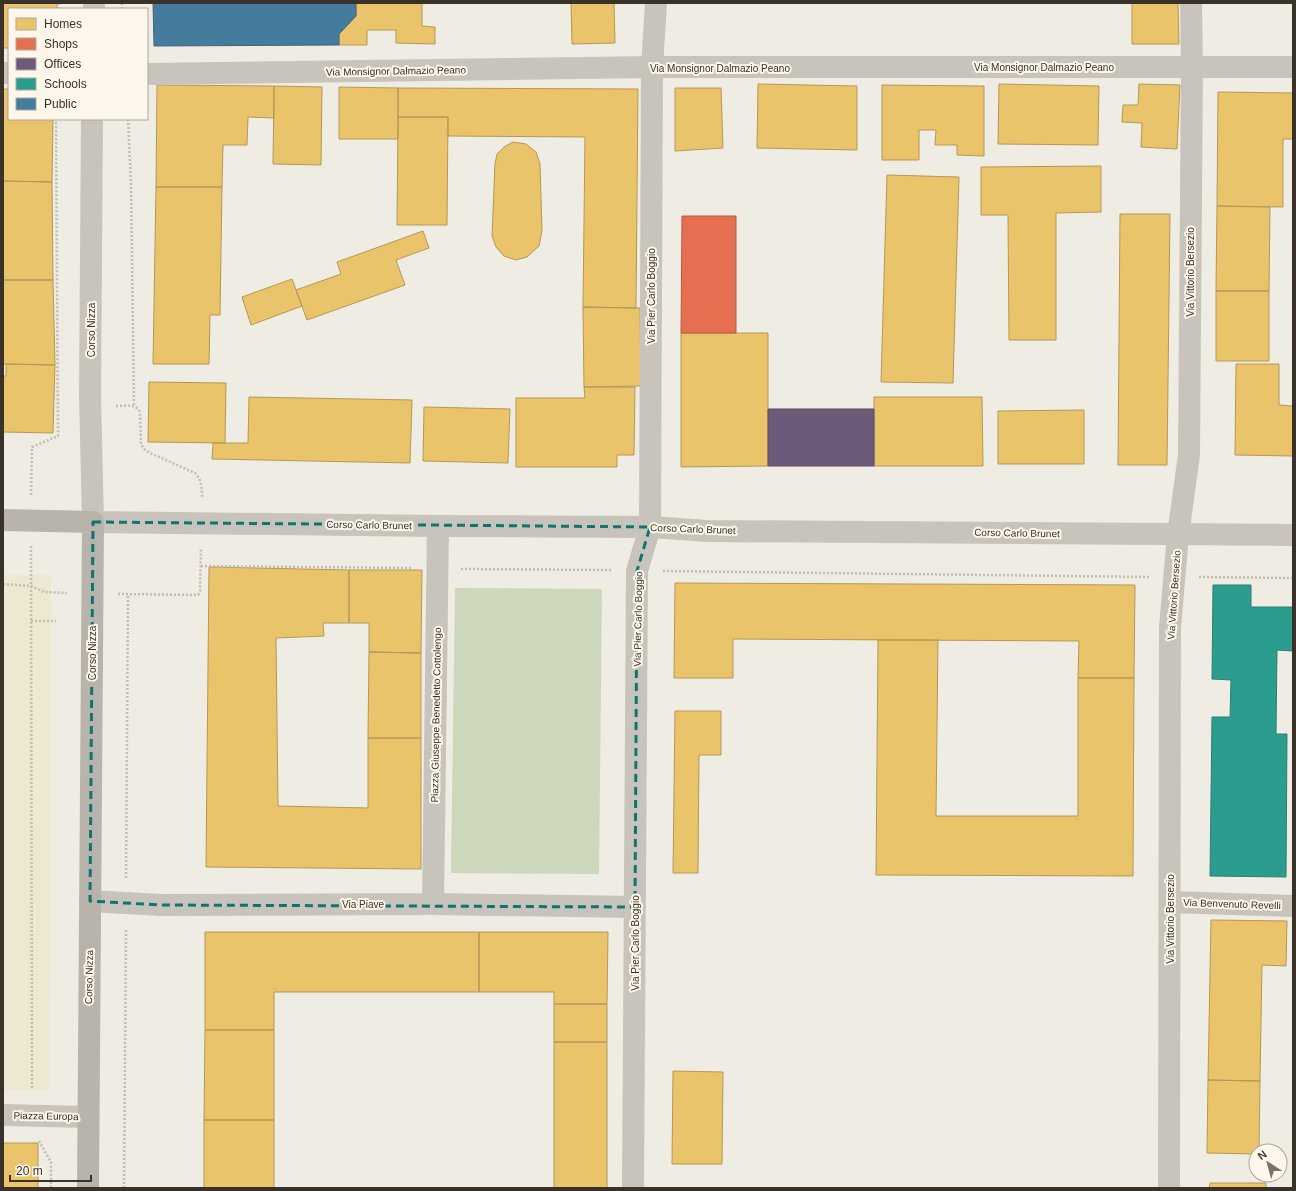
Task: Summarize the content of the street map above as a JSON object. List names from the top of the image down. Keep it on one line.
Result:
{"streets":{"main road":["Corso Nizza"],"street":["Via Monsignor Dalmazio Peano","Via Vittorio Bersezio","Via Pier Carlo Boggio","Corso Carlo Brunet","Piazza Giuseppe Benedetto Cottolengo","Via Piave","Via Benvenuto Revelli","Piazza Europa"]},"crossings":[["Via Monsignor Dalmazio Peano","Via Vittorio Bersezio"],["Via Monsignor Dalmazio Peano","Via Pier Carlo Boggio"],["Via Vittorio Bersezio","Corso Carlo Brunet"],["Via Vittorio Bersezio","Via Benvenuto Revelli"],["Via Pier Carlo Boggio","Corso Carlo Brunet"],["Via Pier Carlo Boggio","Via Piave"],["Corso Nizza","Corso Carlo Brunet"],["Corso Nizza","Via Piave"],["Corso Nizza","Piazza Europa"],["Corso Carlo Brunet","Piazza Giuseppe Benedetto Cottolengo"],["Piazza Giuseppe Benedetto Cottolengo","Via Piave"]],"legend":["Homes","Shops","Offices","Schools","Public"],"scale_bar":"20 m","north":"top left"}
